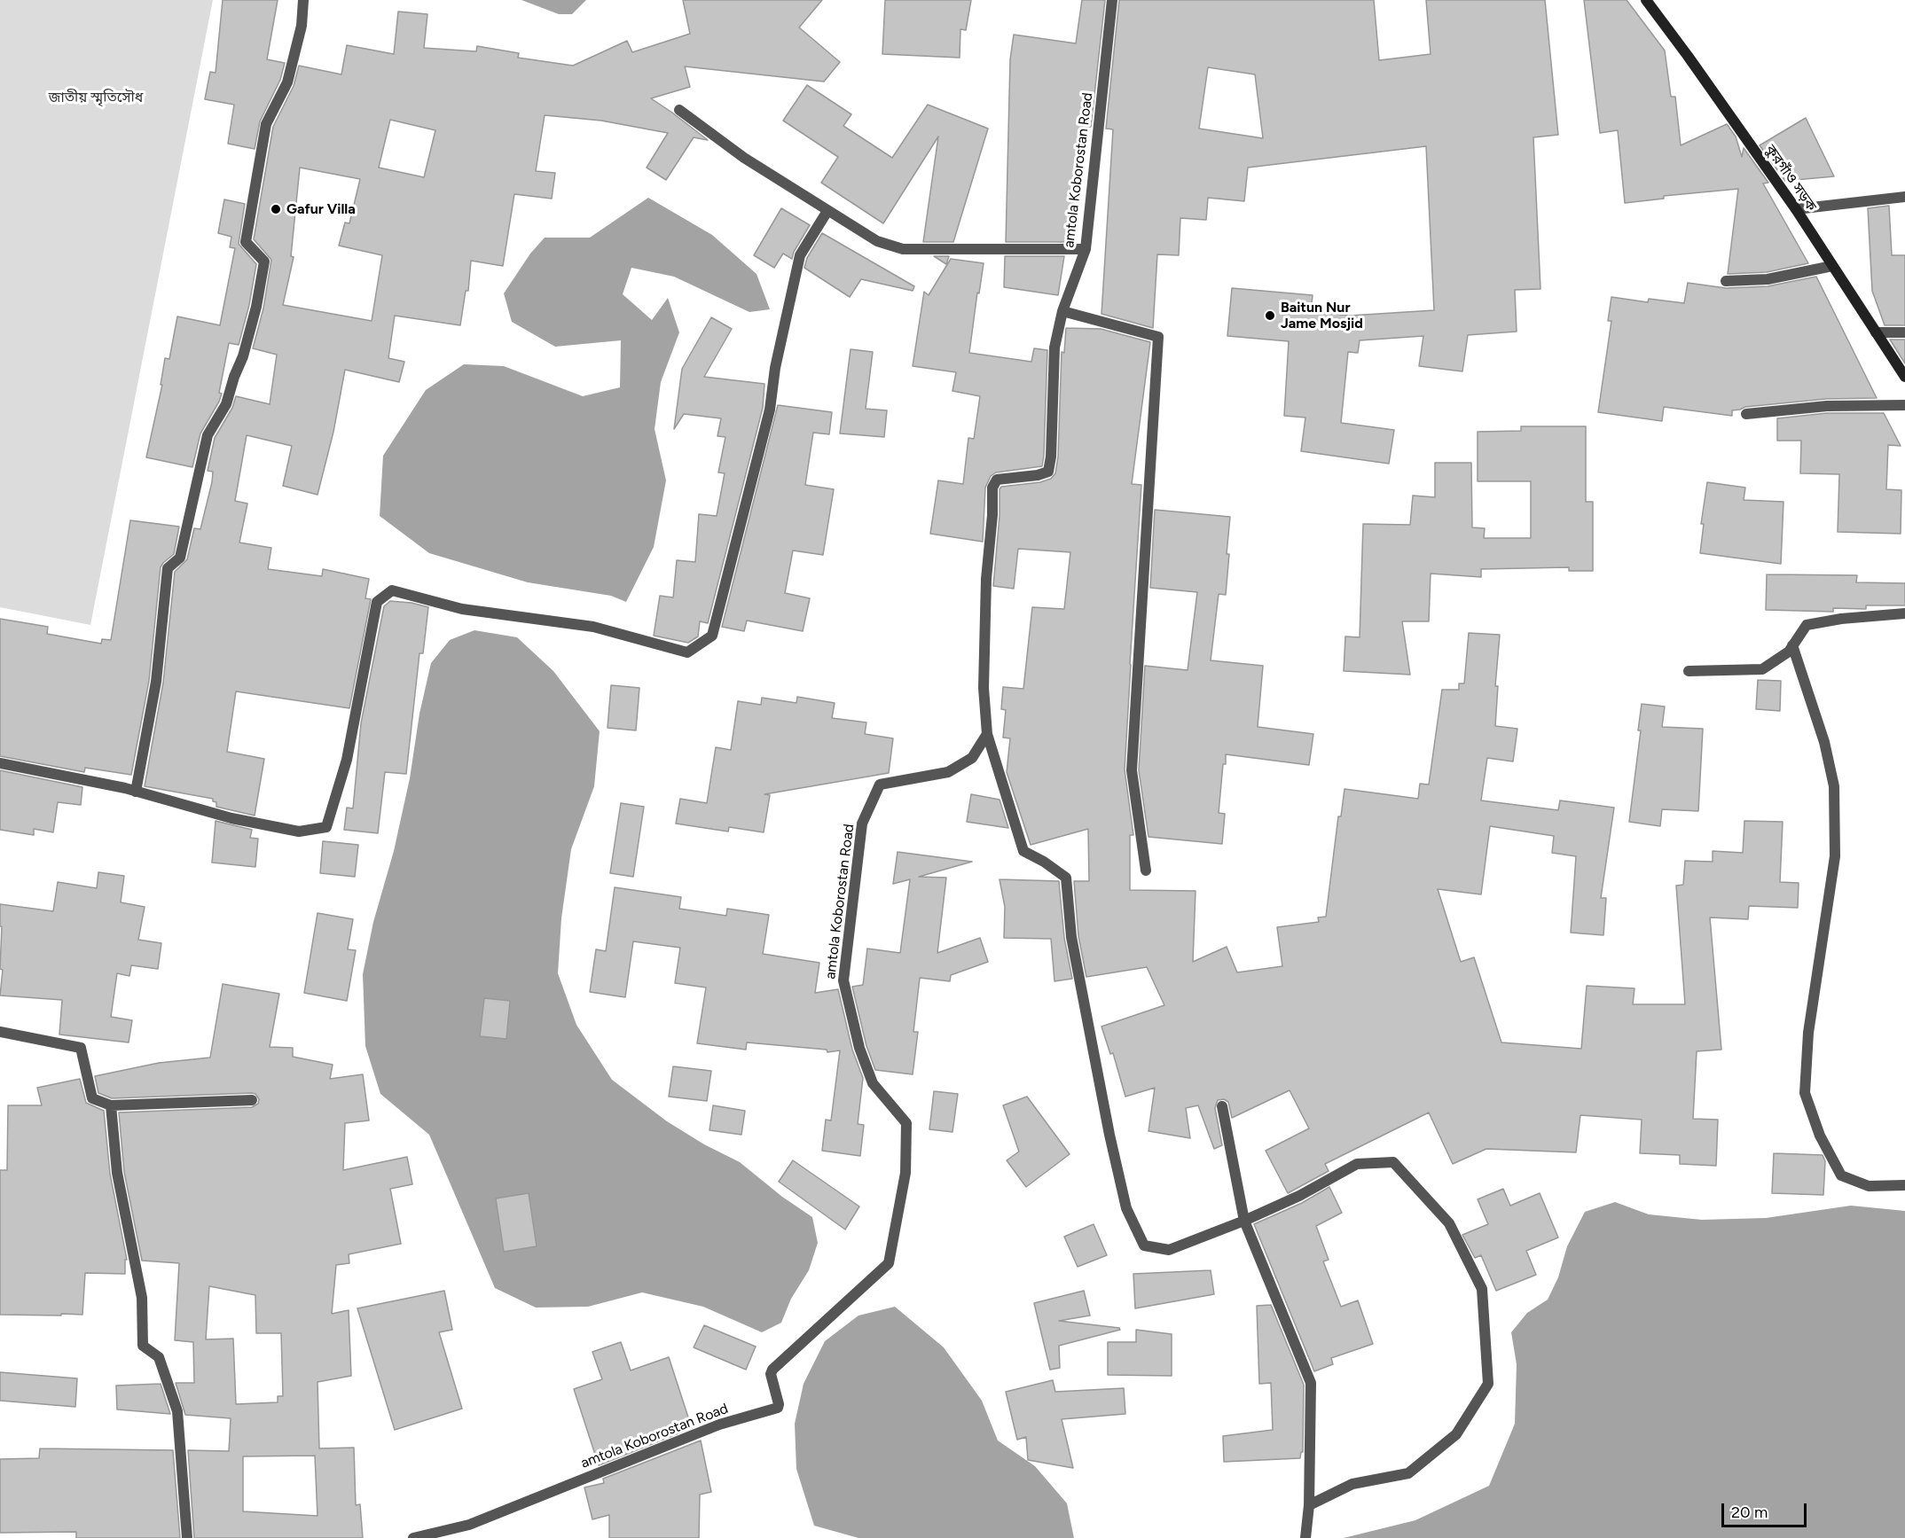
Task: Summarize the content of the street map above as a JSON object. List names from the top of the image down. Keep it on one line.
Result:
{"streets":{"street":["amtola Koborostan Road","কুরগাঁও সড়ক"]},"parks":["জাতীয় স্মৃতিসৌধ"],"places":["Gafur Villa","Baitun Nur Jame Mosjid"],"scale_bar":"20 m"}
